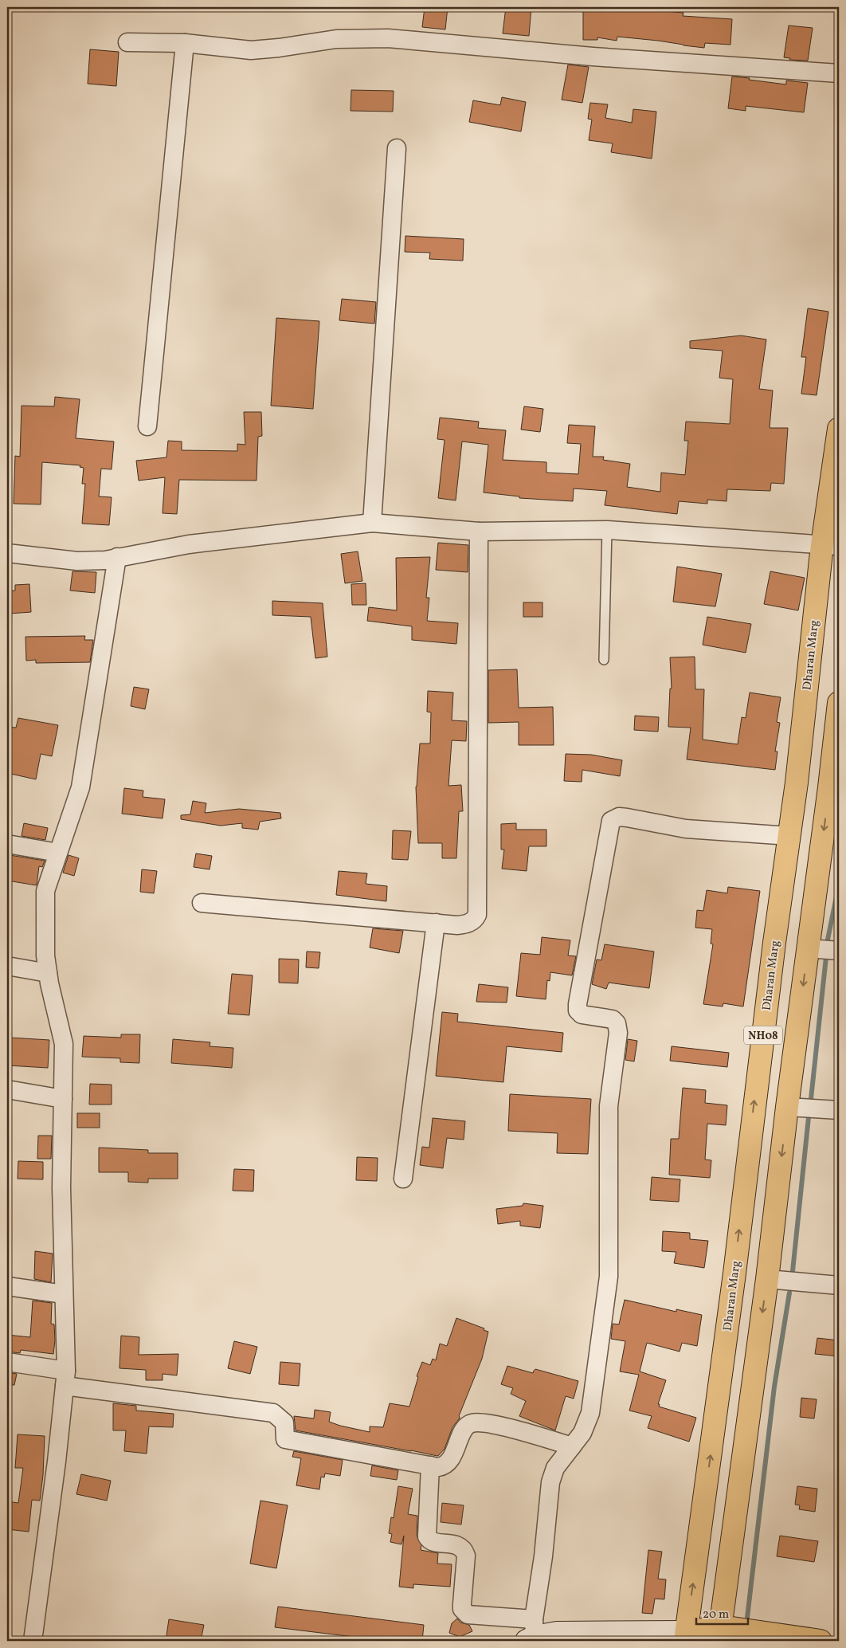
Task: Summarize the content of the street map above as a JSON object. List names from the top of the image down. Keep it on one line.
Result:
{"streets":{"main road":["Dharan Marg","NH08"]},"scale_bar":"20 m"}
